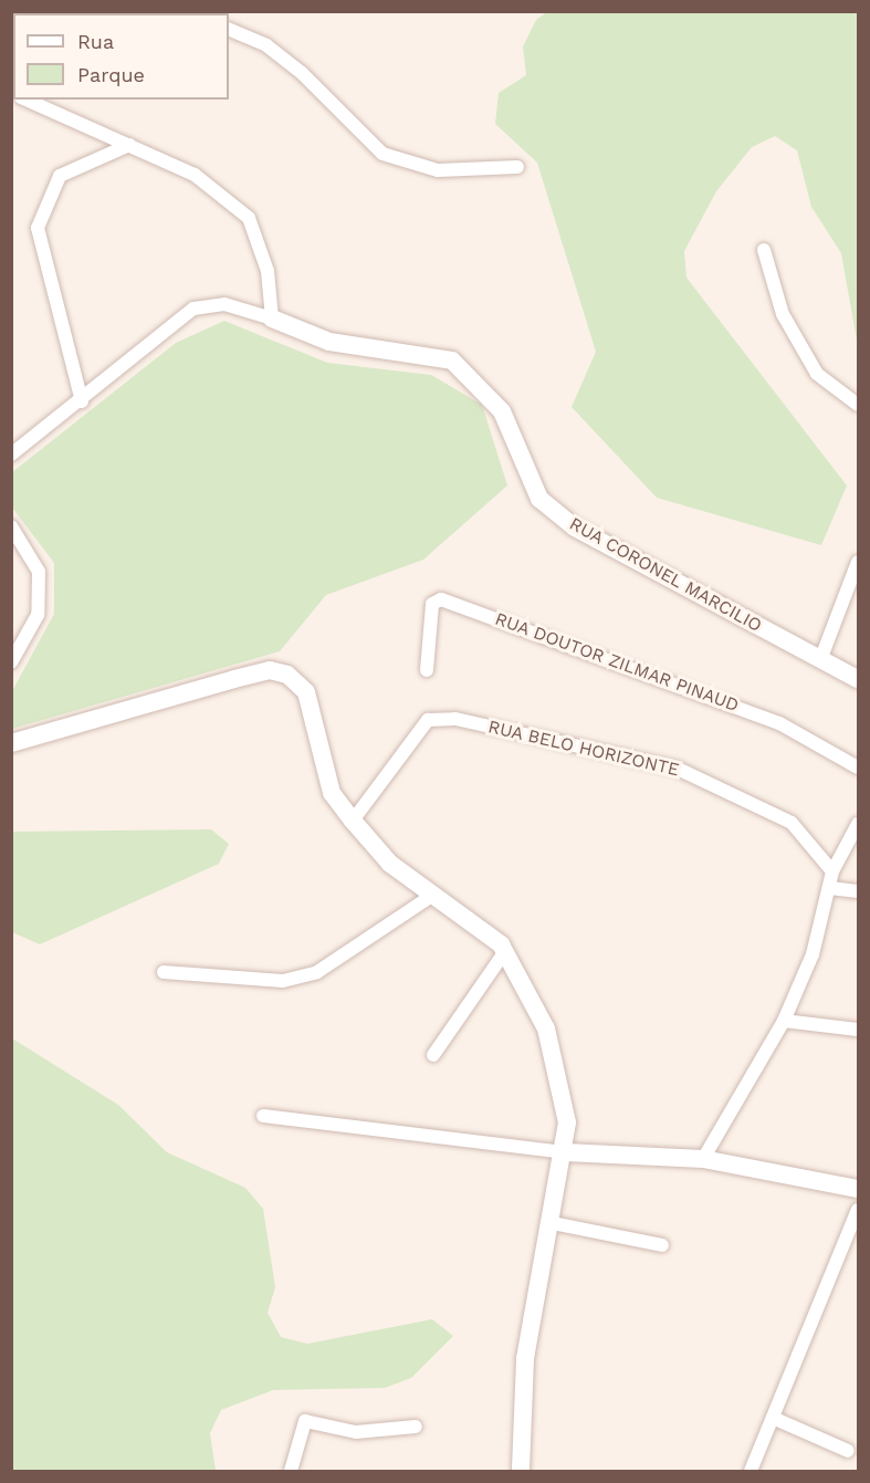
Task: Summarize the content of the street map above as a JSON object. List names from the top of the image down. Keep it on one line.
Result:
{"streets":{"street":["RUA CORONEL MARCILIO","RUA DOUTOR ZILMAR PINAUD","RUA BELO HORIZONTE"]},"legend":["Rua","Parque"]}
